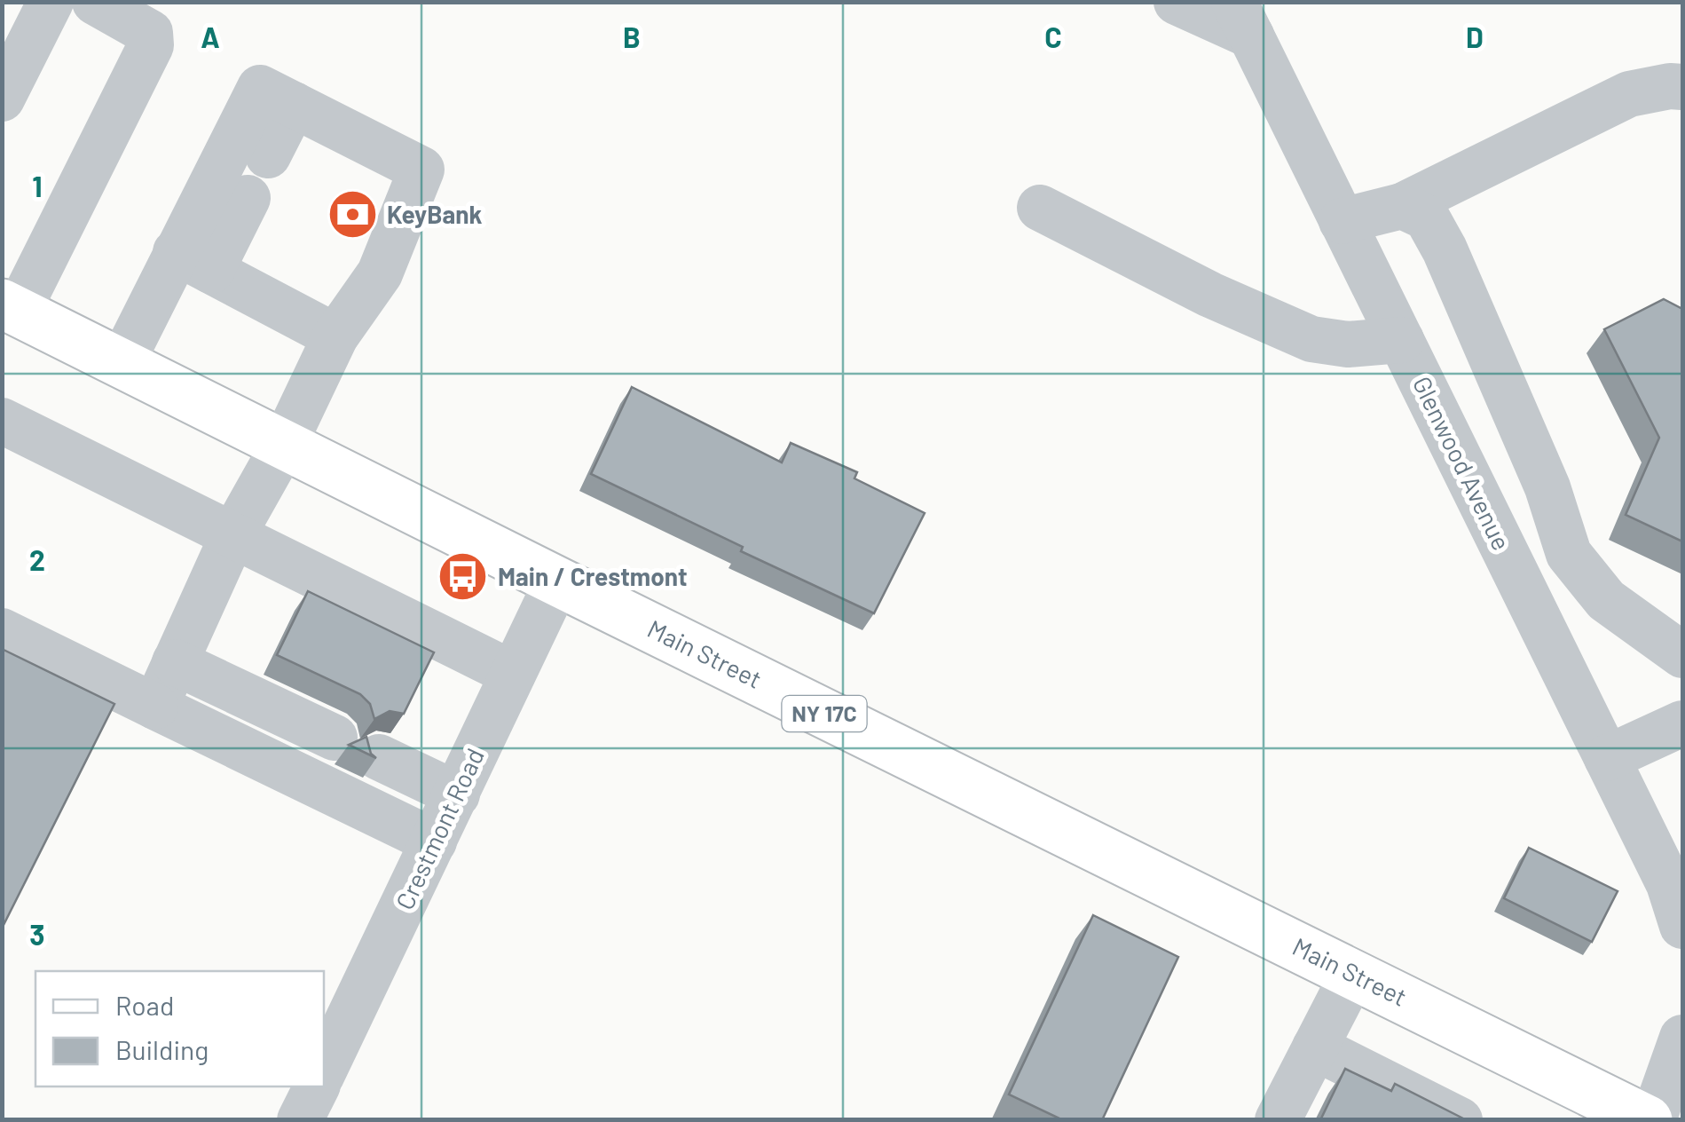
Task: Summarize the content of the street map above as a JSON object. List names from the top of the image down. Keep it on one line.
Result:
{"streets":{"main road":["Main Street","NY 17C"],"street":["Glenwood Avenue","Crestmont Road"]},"crossings":[["Main Street","Crestmont Road"]],"places":{"bank":["KeyBank"],"bus stop":["Main / Crestmont"]},"legend":["Road","Building"],"grid":{"columns":["A","B","C","D"],"rows":["1","2","3"]}}
